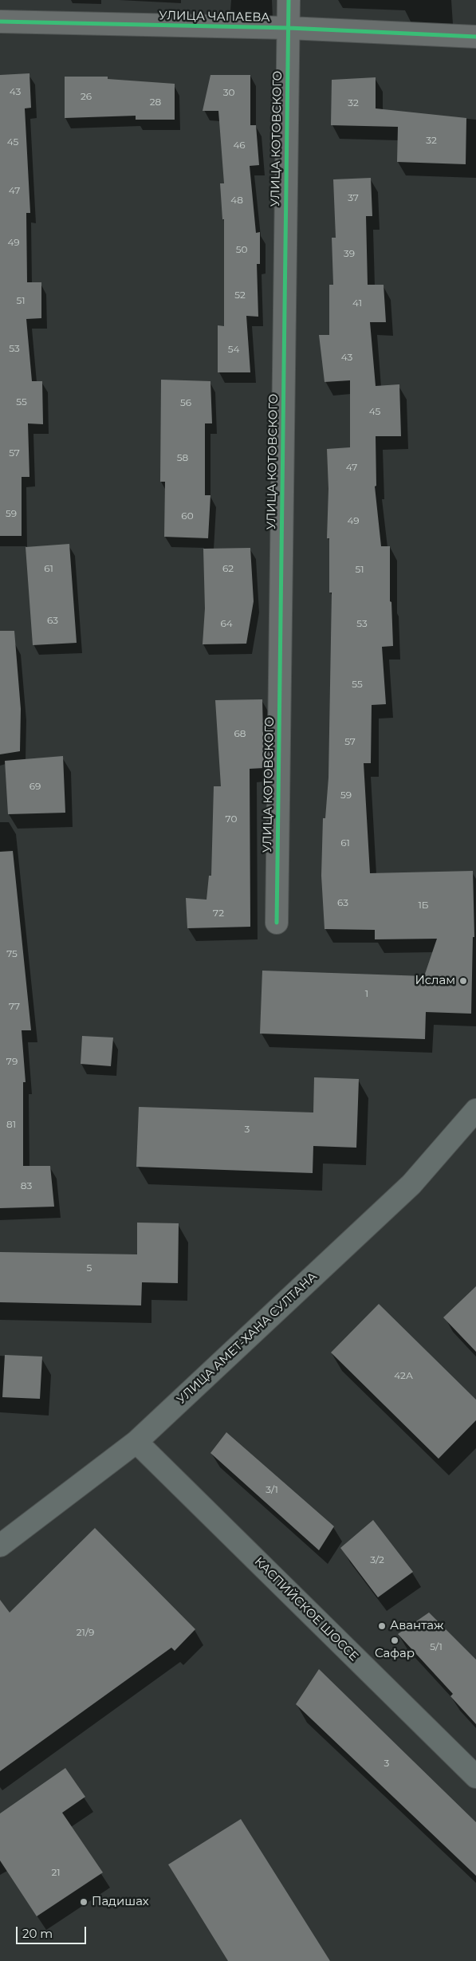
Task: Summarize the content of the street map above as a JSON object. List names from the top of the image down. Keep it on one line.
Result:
{"streets":{"main road":["УЛИЦА АМЕТ-ХАНА СУЛТАНА","КАСПИЙСКОЕ ШОССЕ"],"street":["УЛИЦА ЧАПАЕВА","УЛИЦА КОТОВСКОГО"]},"crossings":[["УЛИЦА ЧАПАЕВА","УЛИЦА КОТОВСКОГО"],["УЛИЦА АМЕТ-ХАНА СУЛТАНА","КАСПИЙСКОЕ ШОССЕ"]],"places":["Ислам","Авантаж","Сафар","Падишах"],"house_numbers":["43","30","26","28","32","32","45","46","47","37","48","49","50","39","52","51","41","53","54","43","55","56","45","57","58","47","59","60","49","61","62","51","63","64","53","55","68","57","69","59","70","61","63","1Б","72","75","1","77","79","81","3","83","5","42А","3/1","3/2","21/9","5/1","3","21"],"scale_bar":"20 m"}
